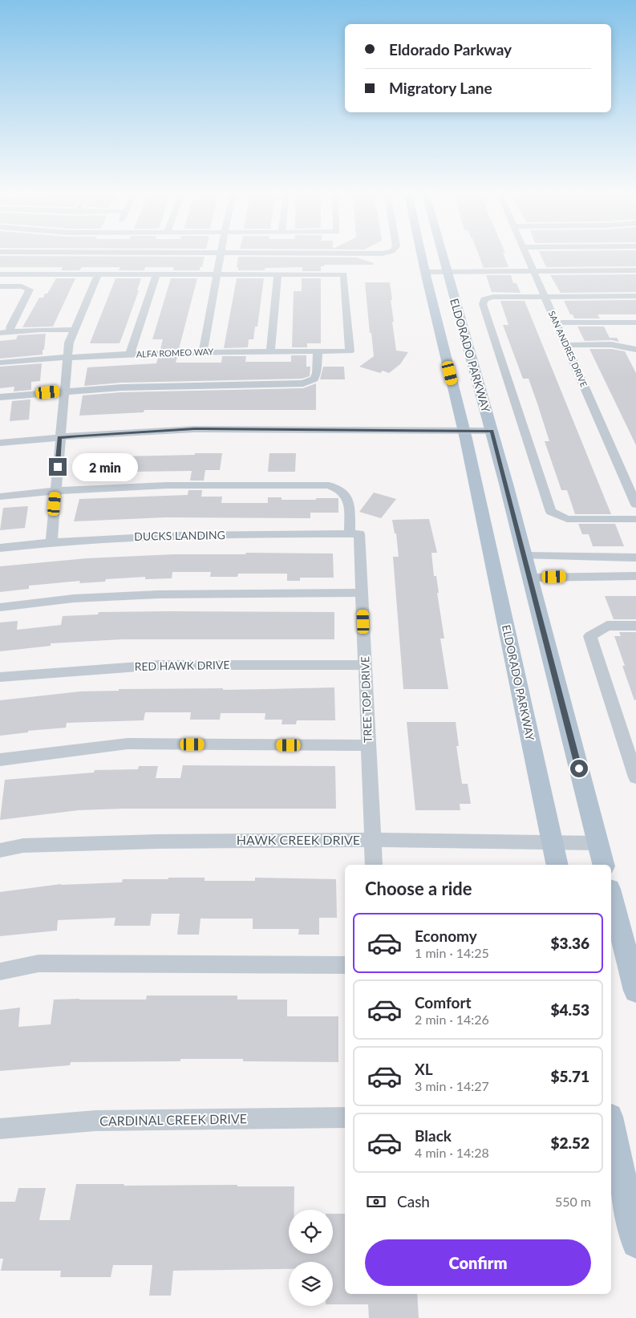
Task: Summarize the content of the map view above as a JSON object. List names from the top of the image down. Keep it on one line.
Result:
{"streets":{"main road":["ELDORADO PARKWAY"],"street":["SAN ANDRES DRIVE","ALFA ROMEO WAY","DUCKS LANDING","RED HAWK DRIVE","TREE TOP DRIVE","HAWK CREEK DRIVE","CARDINAL CREEK DRIVE"]},"crossings":[["ELDORADO PARKWAY","HAWK CREEK DRIVE"],["DUCKS LANDING","TREE TOP DRIVE"],["RED HAWK DRIVE","TREE TOP DRIVE"],["TREE TOP DRIVE","HAWK CREEK DRIVE"]],"page":{"banner":["Eldorado Parkway","Migratory Lane"],"bubble":"2 min","heading":"Choose a ride","list":[{"name":"Economy","note":"1 min · 14:25","value":"$3.36"},{"name":"Comfort","note":"2 min · 14:26","value":"$4.53"},{"name":"XL","note":"3 min · 14:27","value":"$5.71"},{"name":"Black","note":"4 min · 14:28","value":"$2.52"}],"pay":["Cash","550 m"],"buttons":"Confirm"}}
